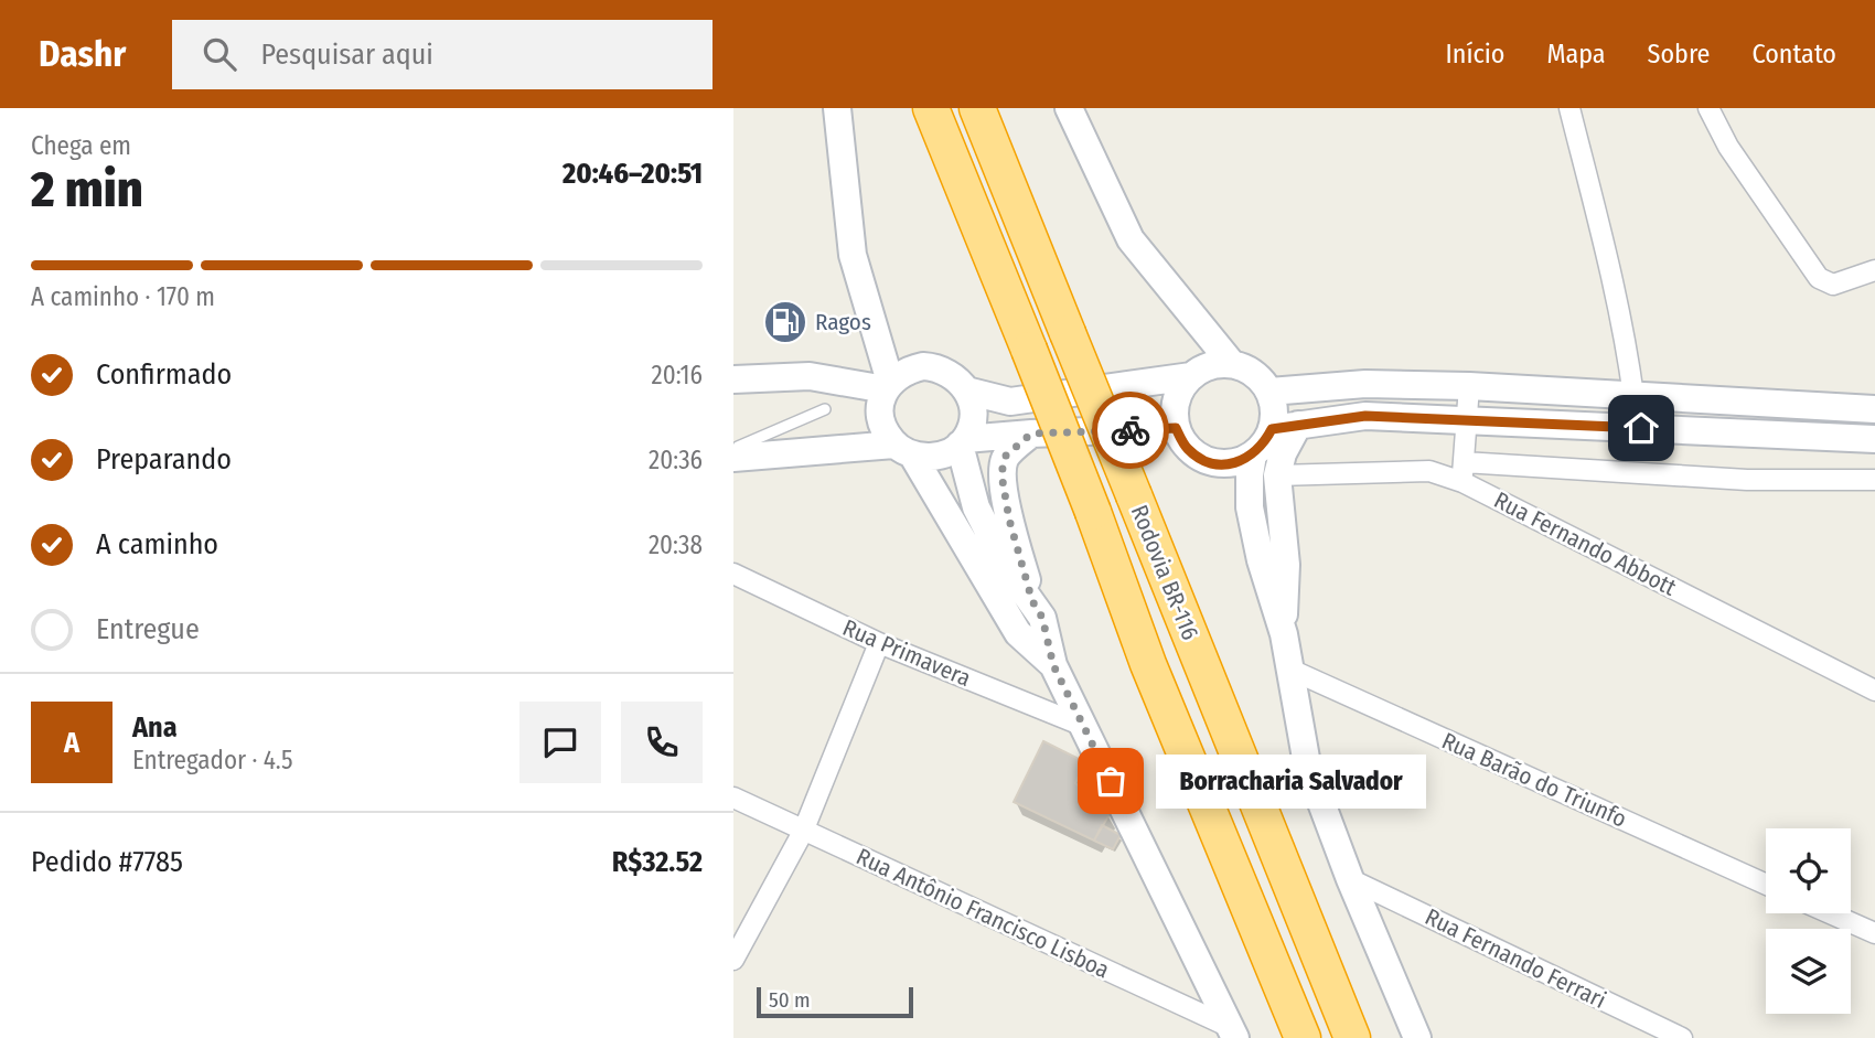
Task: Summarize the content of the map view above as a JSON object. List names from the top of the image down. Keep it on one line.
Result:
{"streets":{"highway":["Rodovia BR-116"],"street":["Rua Fernando Abbott","Rua Primavera","Rua Barão do Triunfo","Rua Antônio Francisco Lisboa","Rua Fernando Ferrari"]},"places":{"fuel station":["Ragos"],"other":["Borracharia Salvador"]},"scale_bar":"50 m","page":{"header":"Dashr","search":"Pesquisar aqui","nav":["Início","Mapa","Sobre","Contato"],"heading":["2 min","Chega em","20:46–20:51"],"panel":["Ana","Entregador · 4.5","Pedido #7785","R$32.52"],"bar":"A caminho · 170 m","list":[["Confirmado","20:16"],["Preparando","20:36"],["A caminho","20:38"],"Entregue"],"round":"A","bubble":"Borracharia Salvador","scale":"50 m"}}
